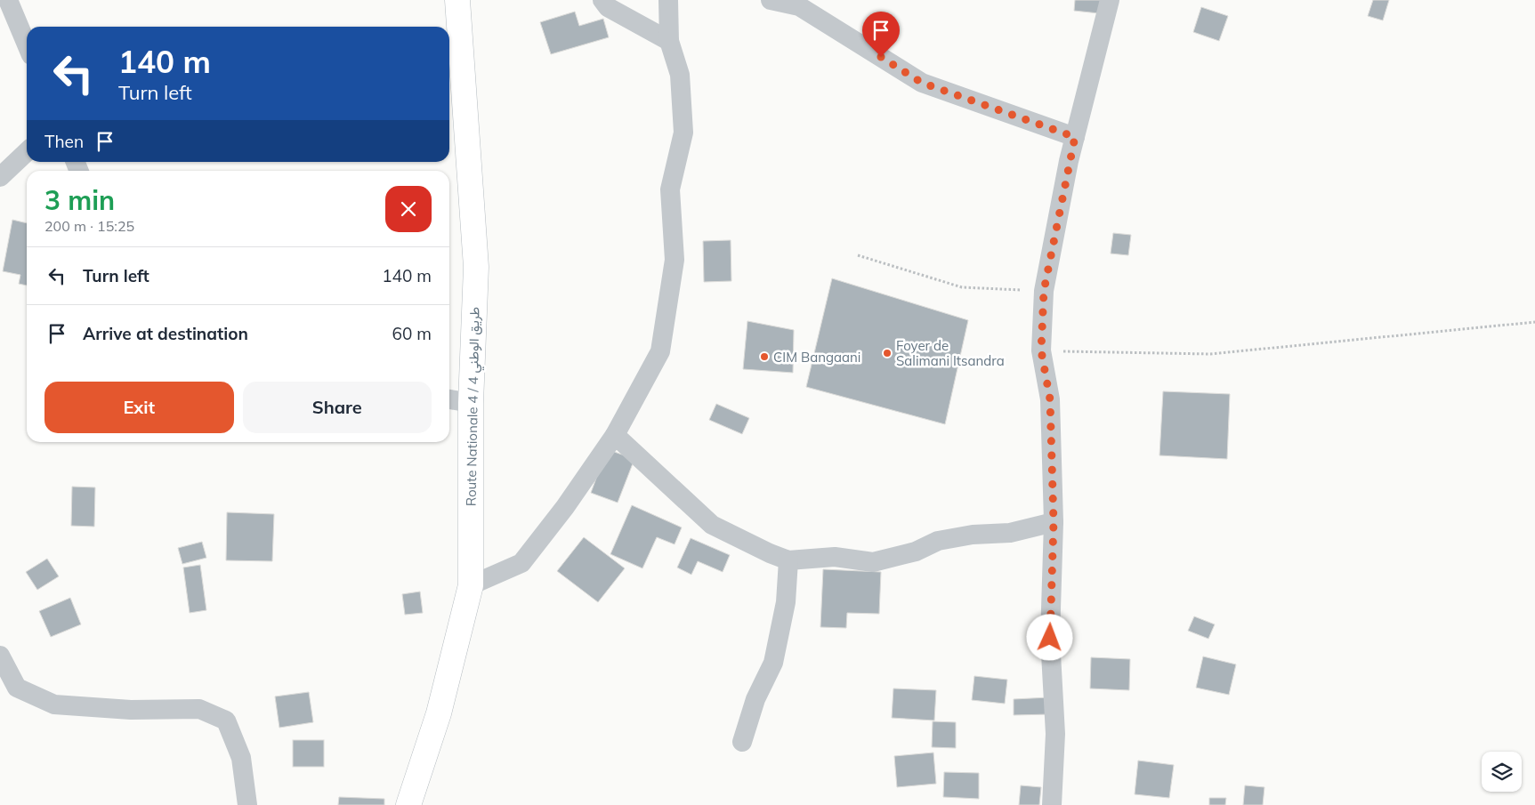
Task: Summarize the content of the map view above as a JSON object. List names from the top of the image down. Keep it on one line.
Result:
{"streets":{"main road":["Route Nationale 4 / طريق الوطني 4"]},"places":["Foyer de Salimani Itsandra","CIM Bangaani"],"page":{"turn":["140 m","Turn left"],"then":"Then","heading":["3 min","200 m · 15:25"],"list":[{"name":"Turn left","value":"140 m"},{"name":"Arrive at destination","value":"60 m"}],"buttons":["Exit","Share"]}}
